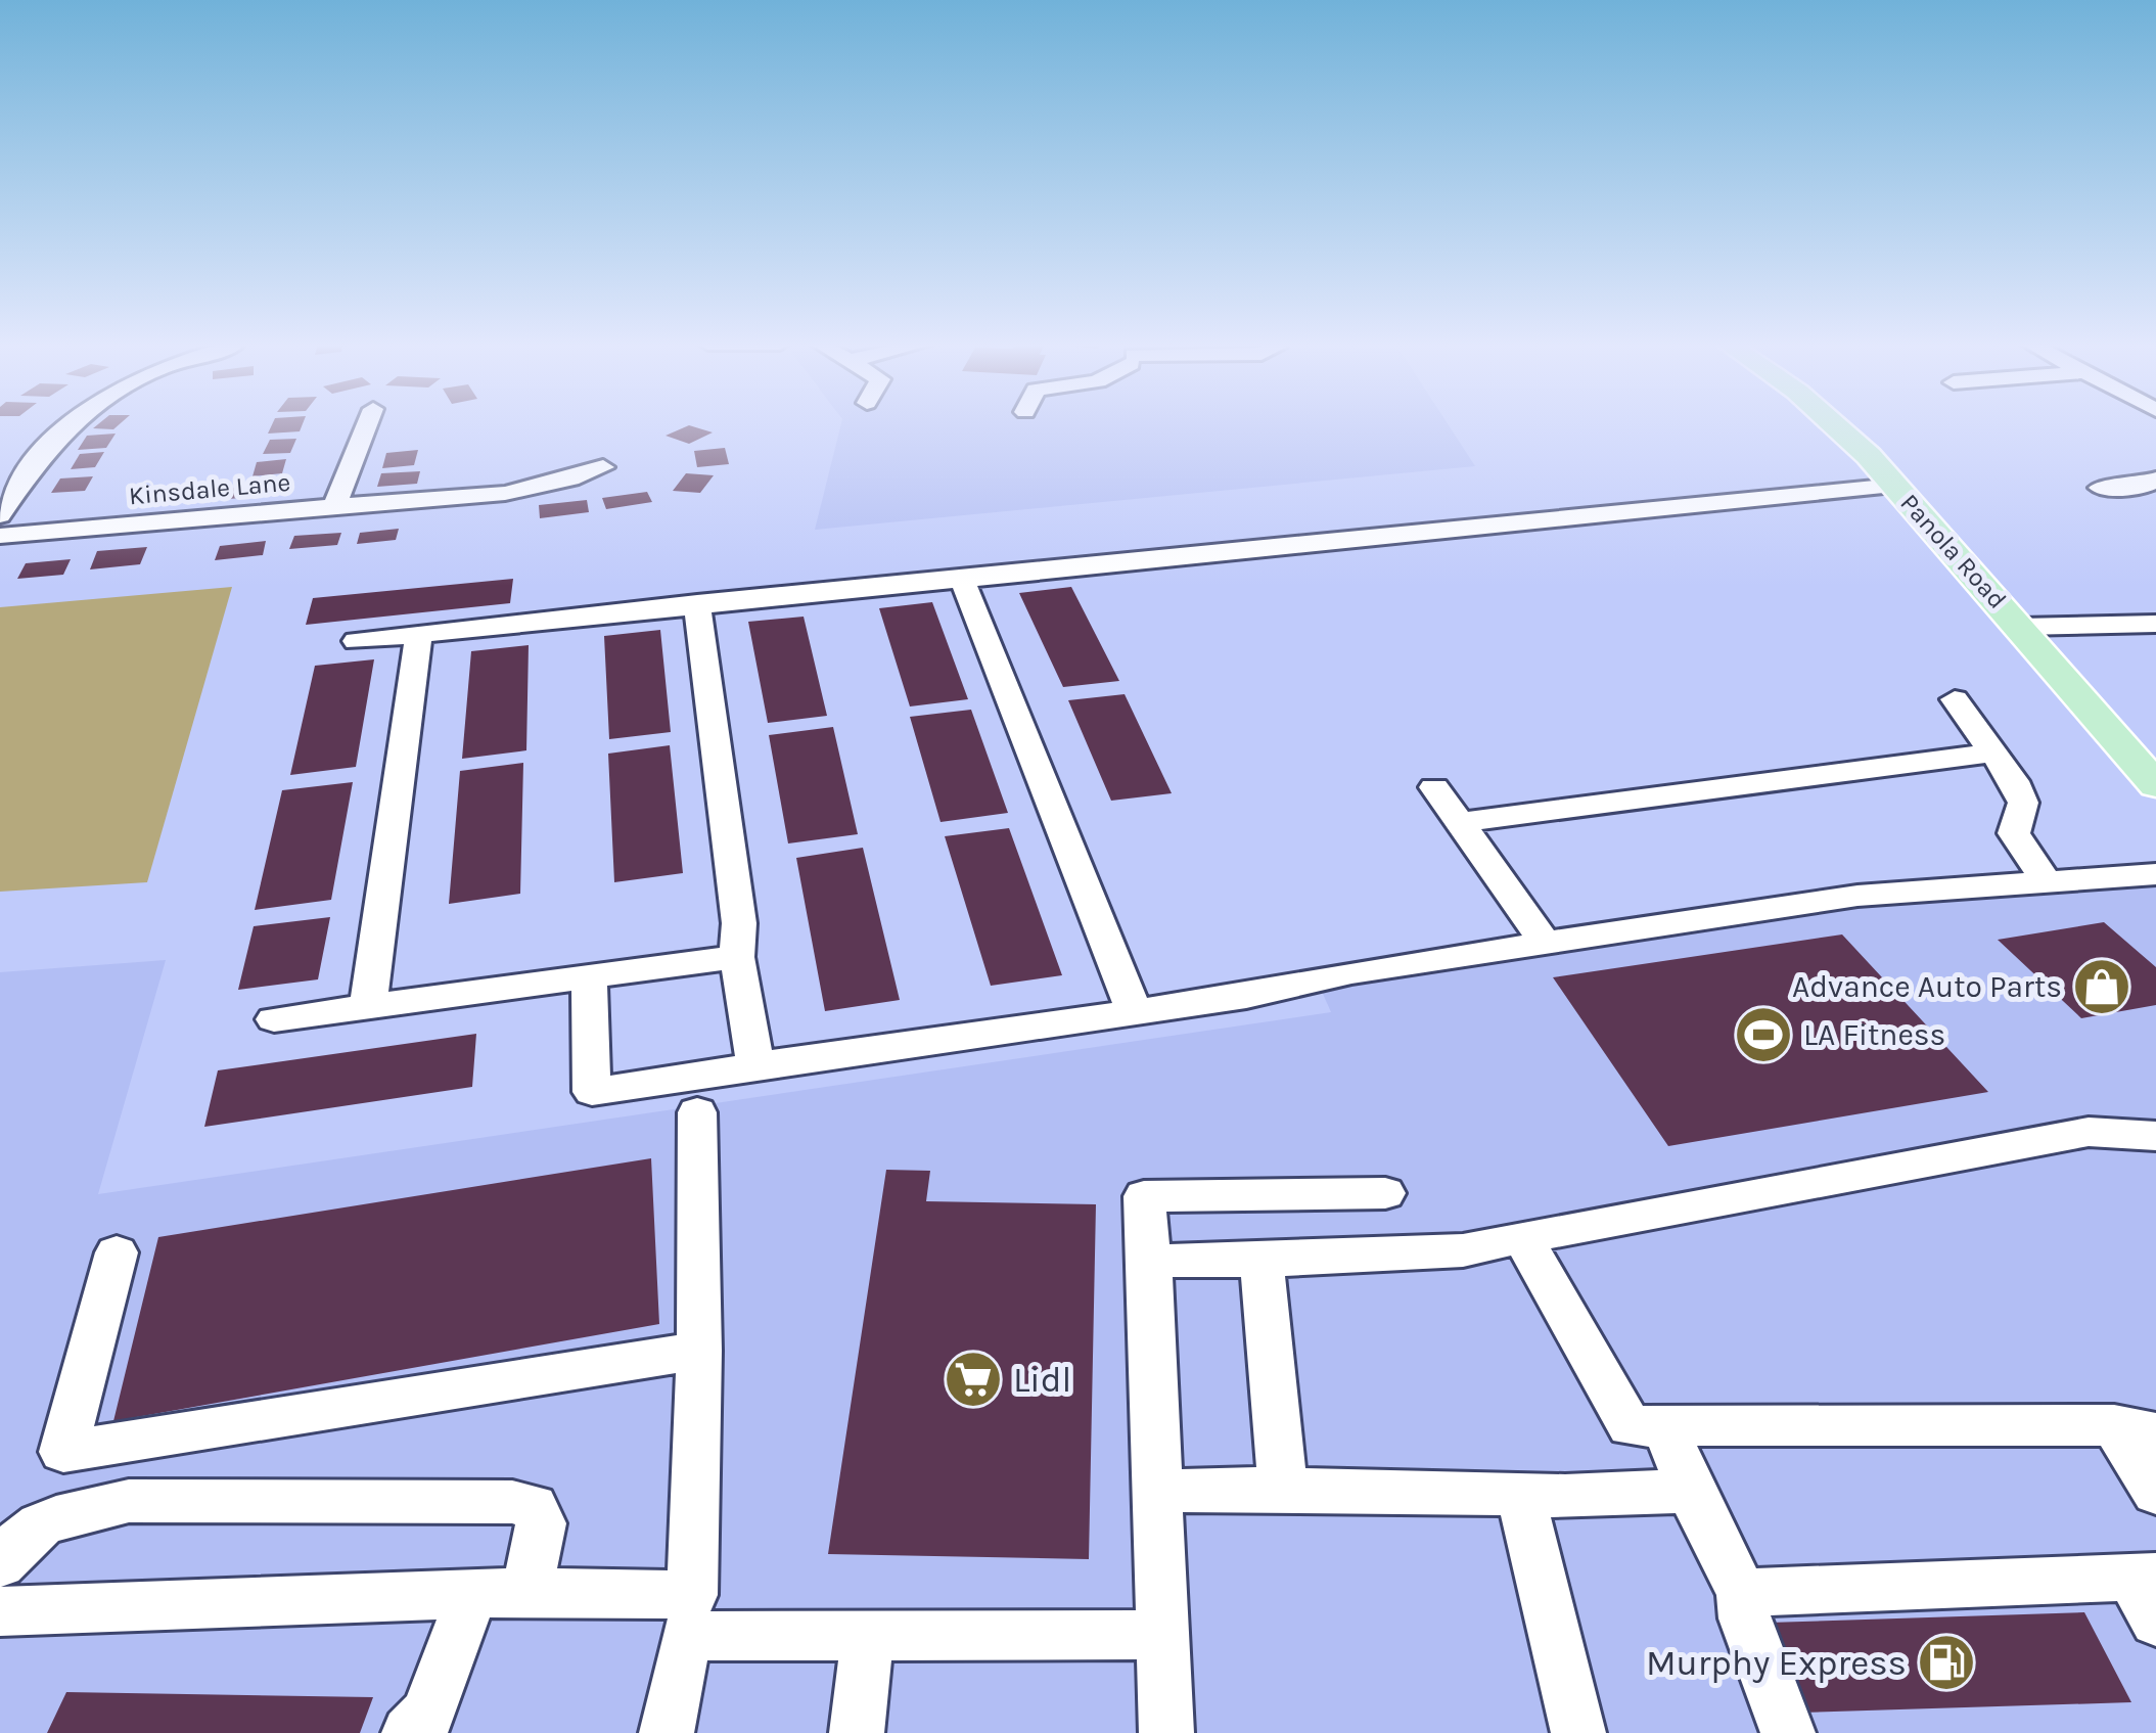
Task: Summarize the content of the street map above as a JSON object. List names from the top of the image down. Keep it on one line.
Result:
{"streets":{"main road":["Panola Road"],"street":["Kinsdale Lane"]},"places":{"shop":["Advance Auto Parts"],"sports":["LA Fitness"],"supermarket":["Lidl"],"fuel station":["Murphy Express"]}}
